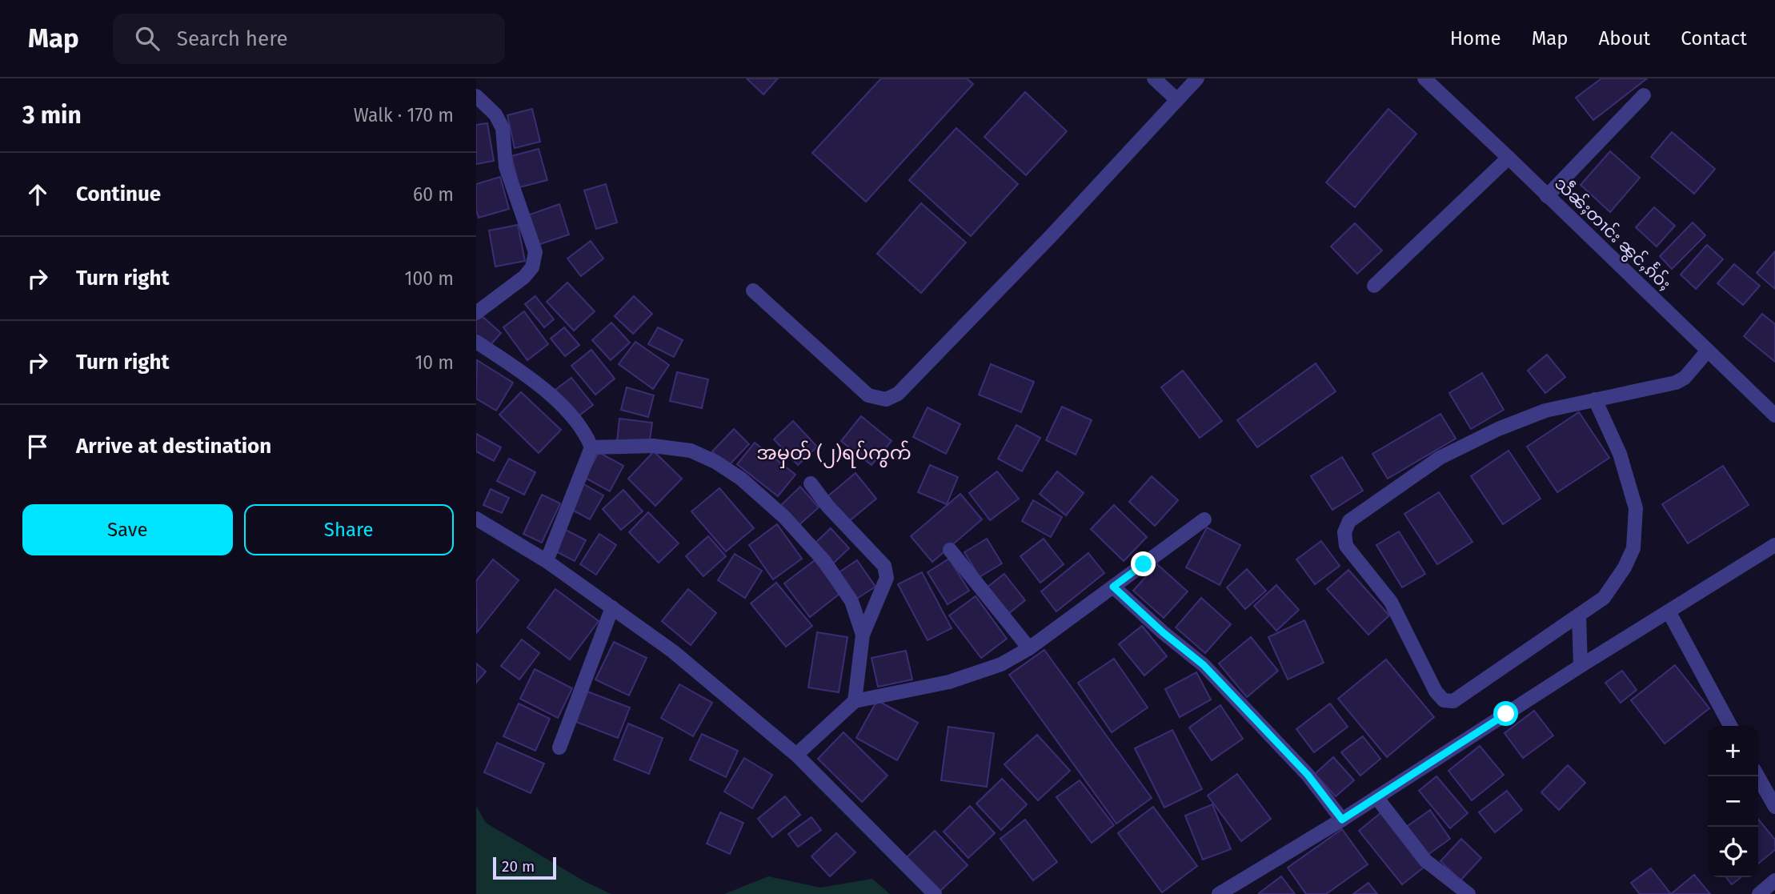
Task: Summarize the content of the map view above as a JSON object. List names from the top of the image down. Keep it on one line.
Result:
{"streets":{"street":["သဵၼ်ႈတၢင်း ၼွင်ႇၵႅဝ်ႈ"]},"districts":["အမှတ် (၂)ရပ်ကွက်"],"scale_bar":"20 m","page":{"header":"Map","search":"Search here","nav":["Home","Map","About","Contact"],"heading":["3 min","Walk · 170 m"],"list":[["Continue","60 m"],["Turn right","100 m"],["Turn right","10 m"],"Arrive at destination"],"buttons":["Save","Share"],"map_buttons":["+","−"],"scale":"20 m"}}
